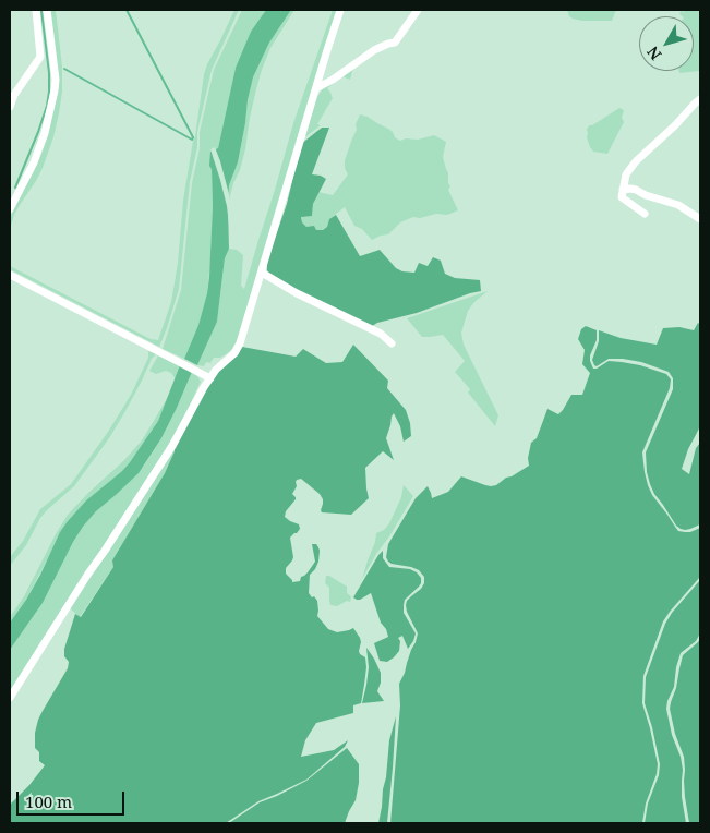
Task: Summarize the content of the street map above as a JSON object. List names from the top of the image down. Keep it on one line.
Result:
{"scale_bar":"100 m","north":"bottom left"}
